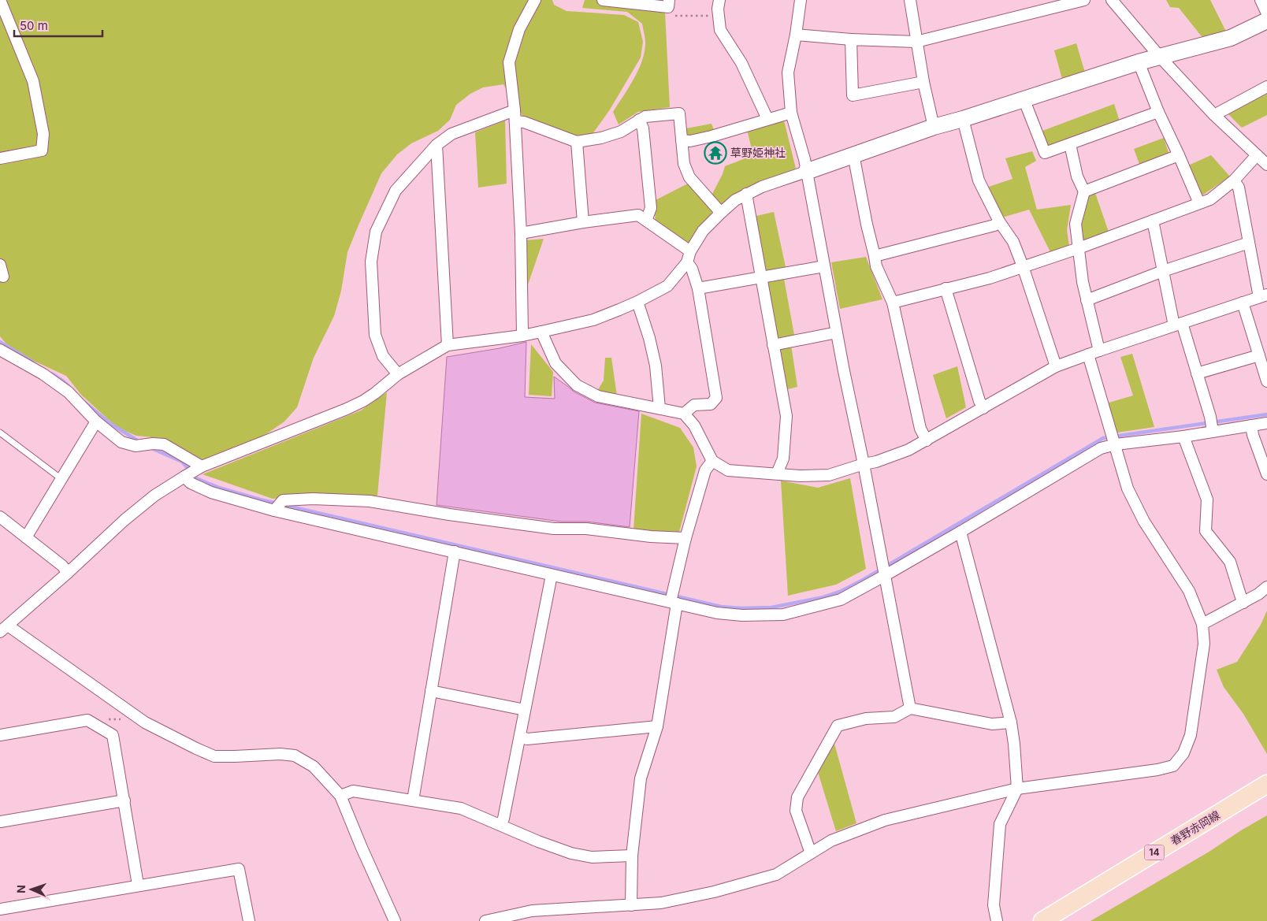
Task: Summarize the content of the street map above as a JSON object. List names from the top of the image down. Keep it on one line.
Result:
{"streets":{"main road":["春野赤岡線","14"]},"places":{"temple":["草野姫神社"]},"scale_bar":"50 m","north":"left"}
